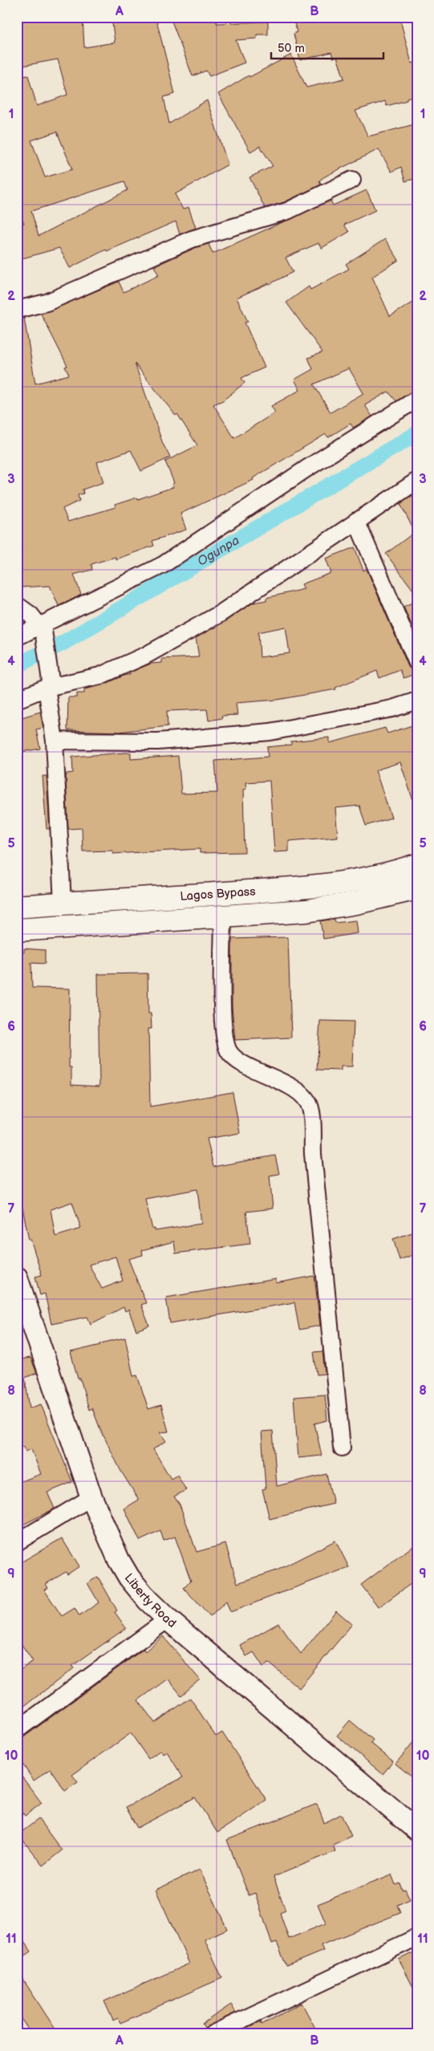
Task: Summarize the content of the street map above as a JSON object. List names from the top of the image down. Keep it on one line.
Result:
{"streets":{"main road":["Lagos Bypass"],"street":["Liberty Road"]},"water":["Ogunpa"],"scale_bar":"50 m","grid":{"columns":["A","B"],"rows":["1","2","3","4","5","6","7","8","9","10","11"]}}
